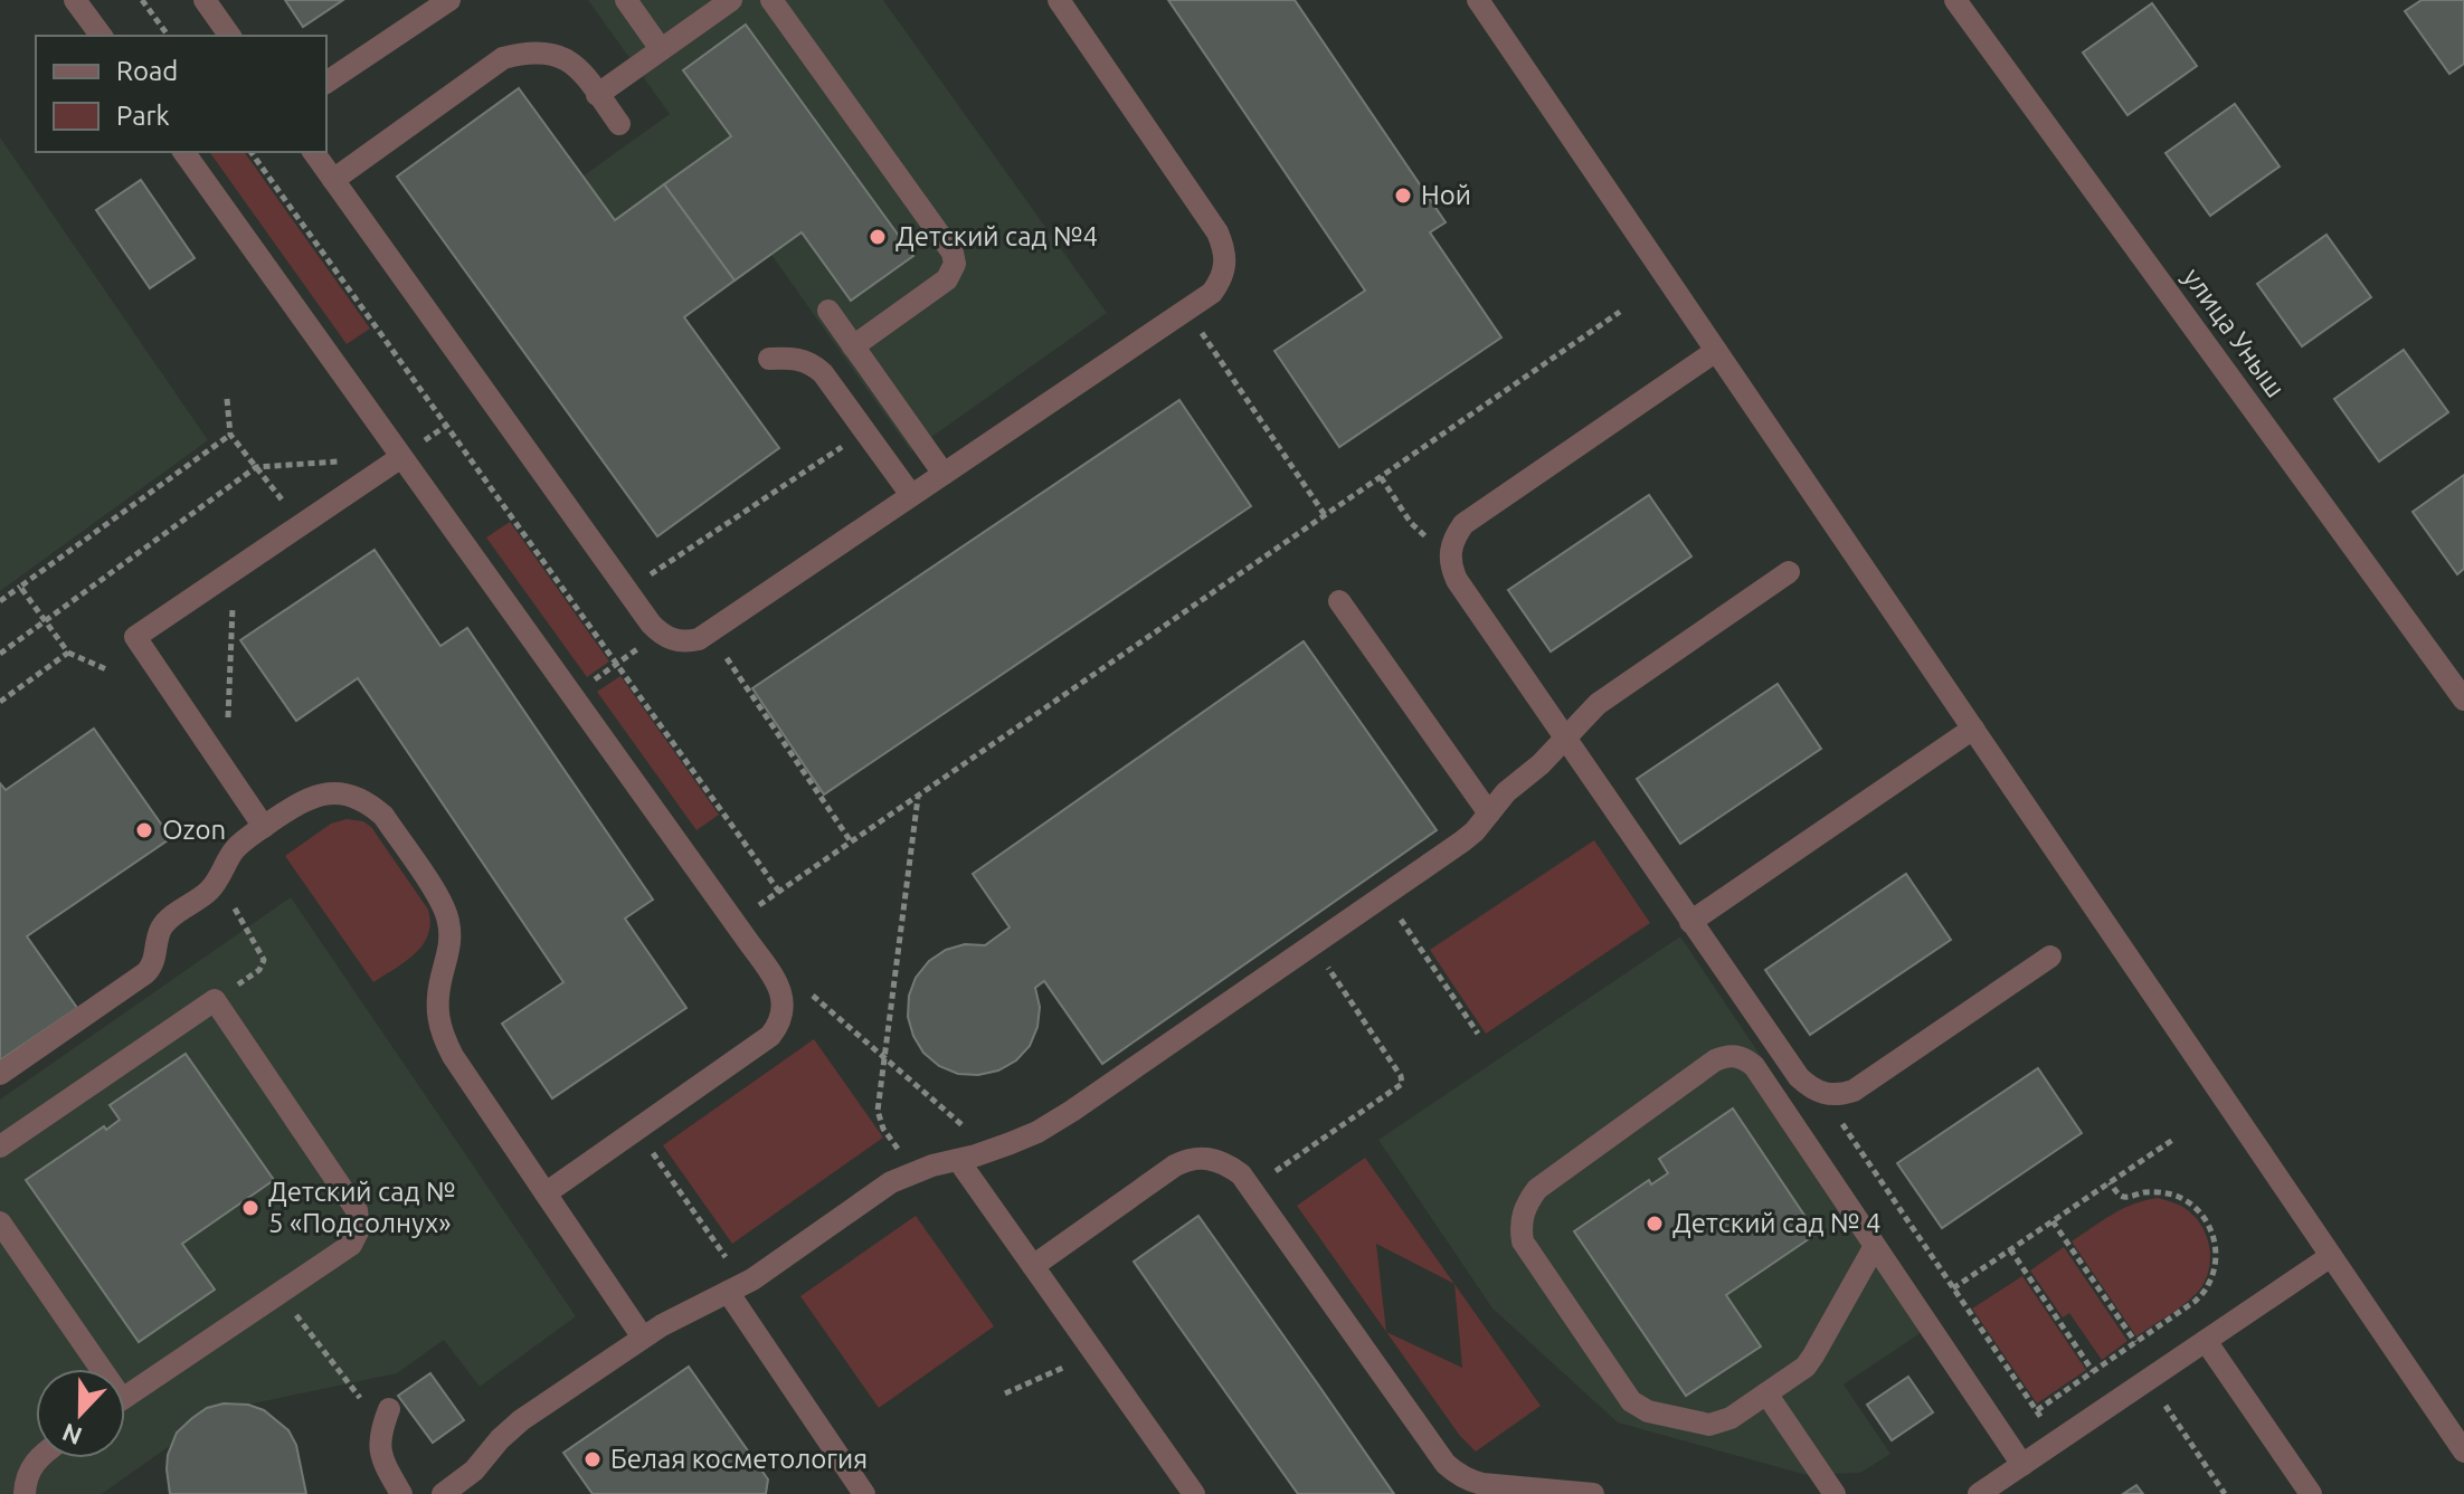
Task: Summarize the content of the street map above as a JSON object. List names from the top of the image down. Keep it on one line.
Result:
{"streets":{"street":["улица Уныш"]},"places":["Ной","Детский сад №4","Ozon","Детский сад № 5 «Подсолнух»","Детский сад № 4","Белая косметология"],"legend":["Road","Park"],"north":"bottom"}
